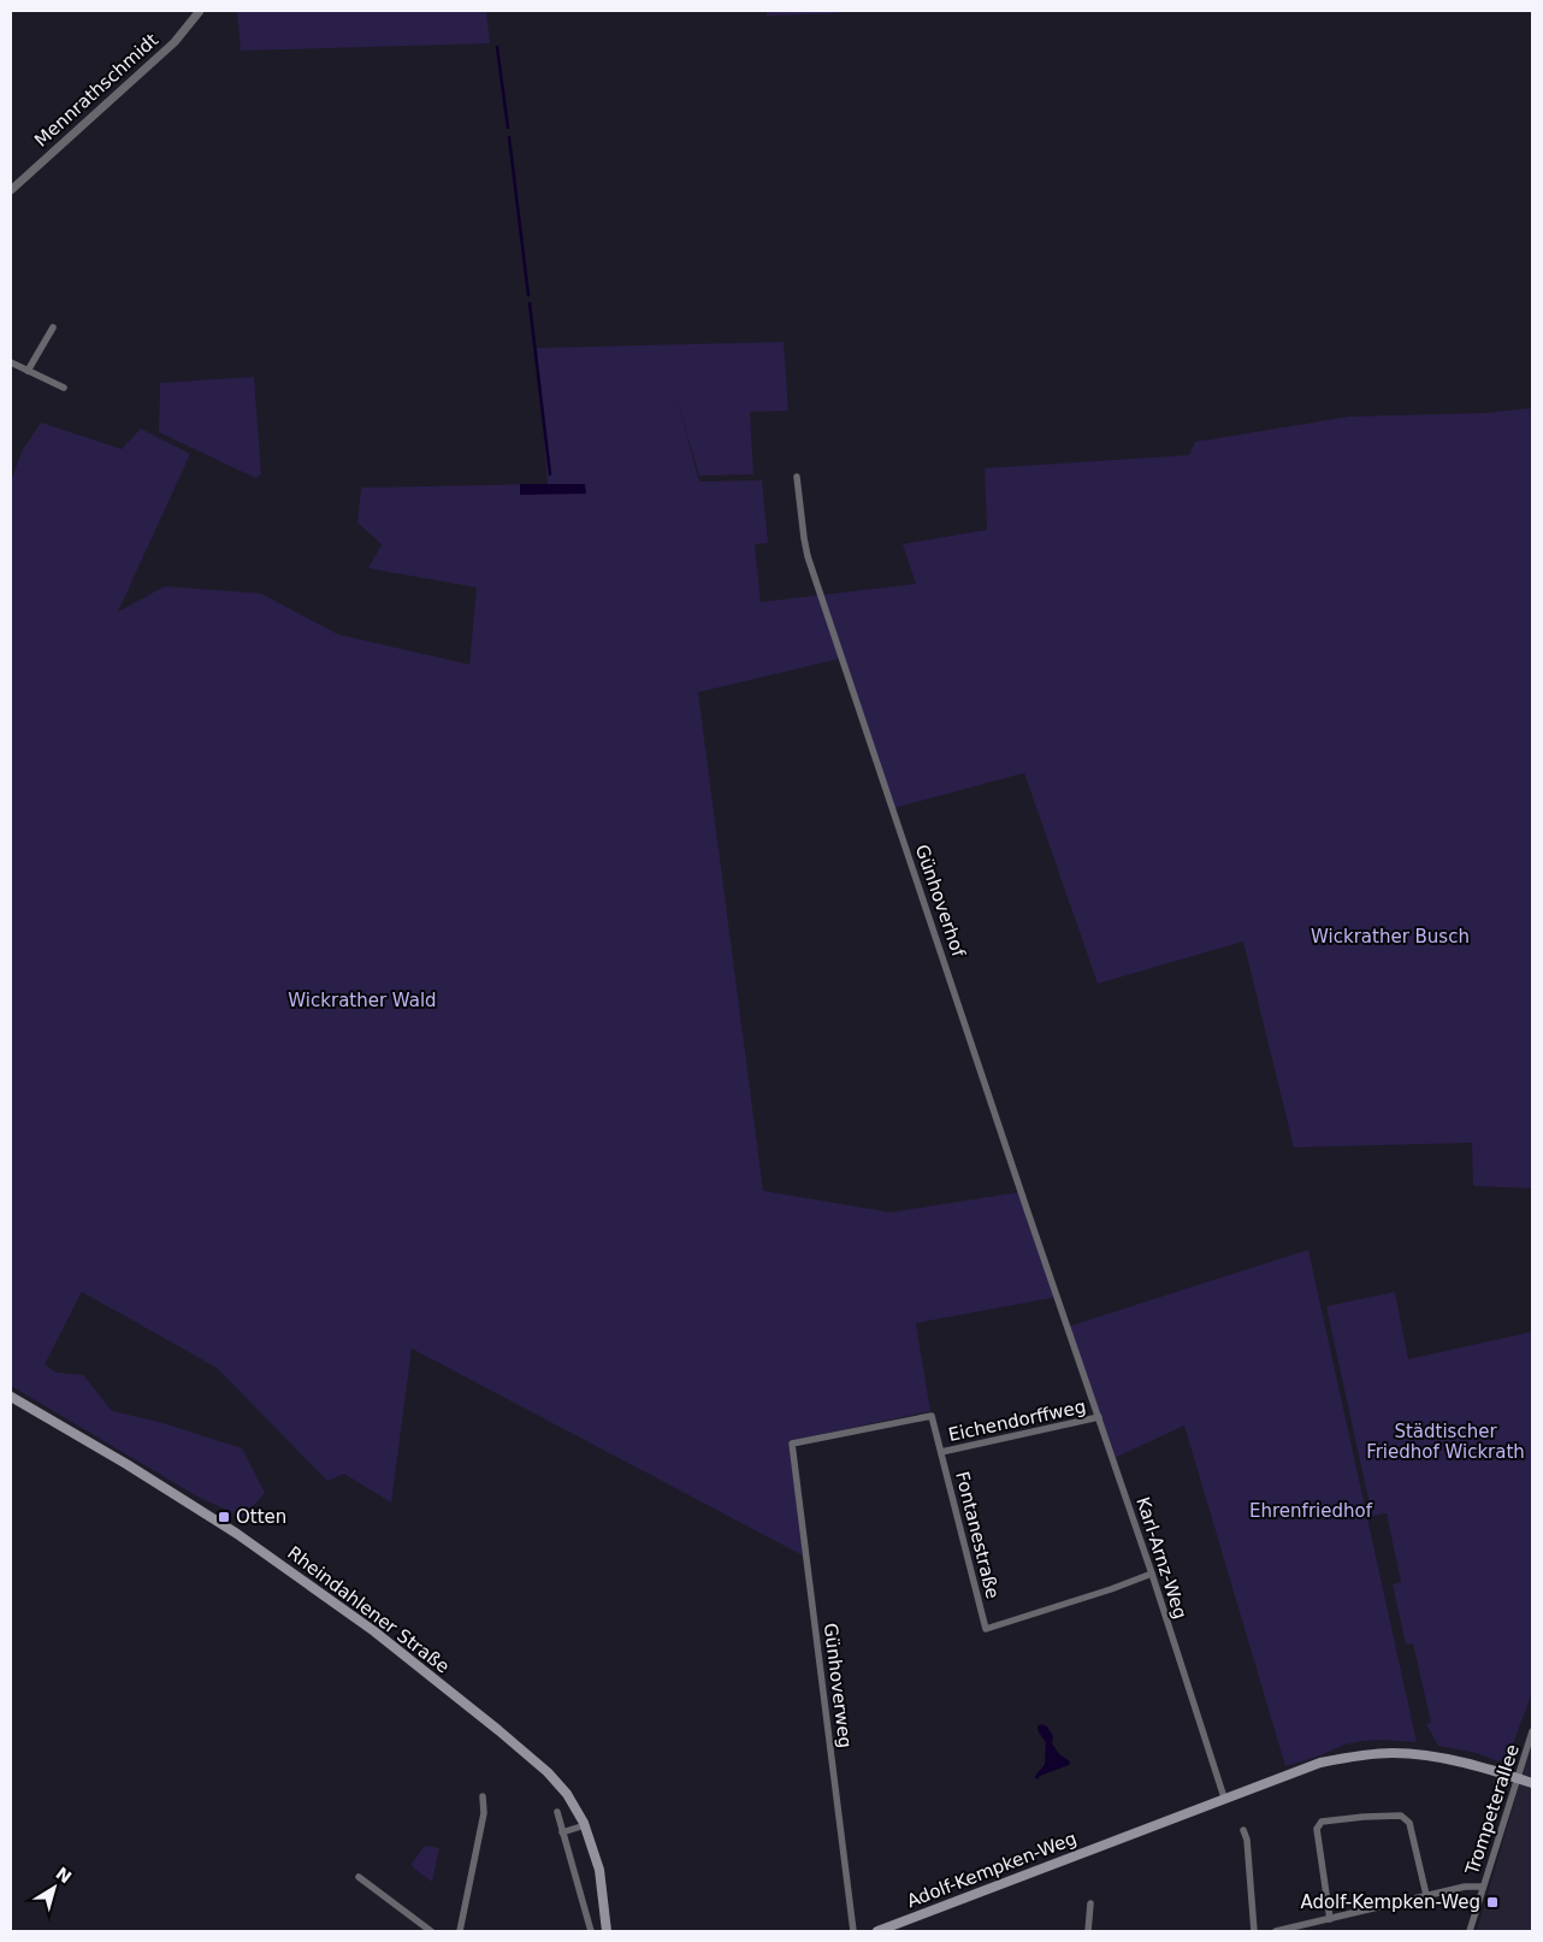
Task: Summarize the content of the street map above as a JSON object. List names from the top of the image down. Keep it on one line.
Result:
{"streets":{"main road":["Rheindahlener Straße","Adolf-Kempken-Weg"],"street":["Mennrathschmidt","Günhoverhof","Eichendorffweg","Fontanestraße","Karl-Arnz-Weg","Günhoverweg","Trompeterallee"]},"crossings":[["Günhoverhof","Karl-Arnz-Weg"],["Eichendorffweg","Fontanestraße"],["Eichendorffweg","Karl-Arnz-Weg"],["Fontanestraße","Karl-Arnz-Weg"],["Fontanestraße","Günhoverweg"],["Karl-Arnz-Weg","Adolf-Kempken-Weg"],["Trompeterallee","Adolf-Kempken-Weg"]],"parks":["Wickrather Busch","Wickrather Wald","Städtischer Friedhof Wickrath","Ehrenfriedhof"],"places":{"transit":["Otten","Adolf-Kempken-Weg"]},"north":"top right"}
